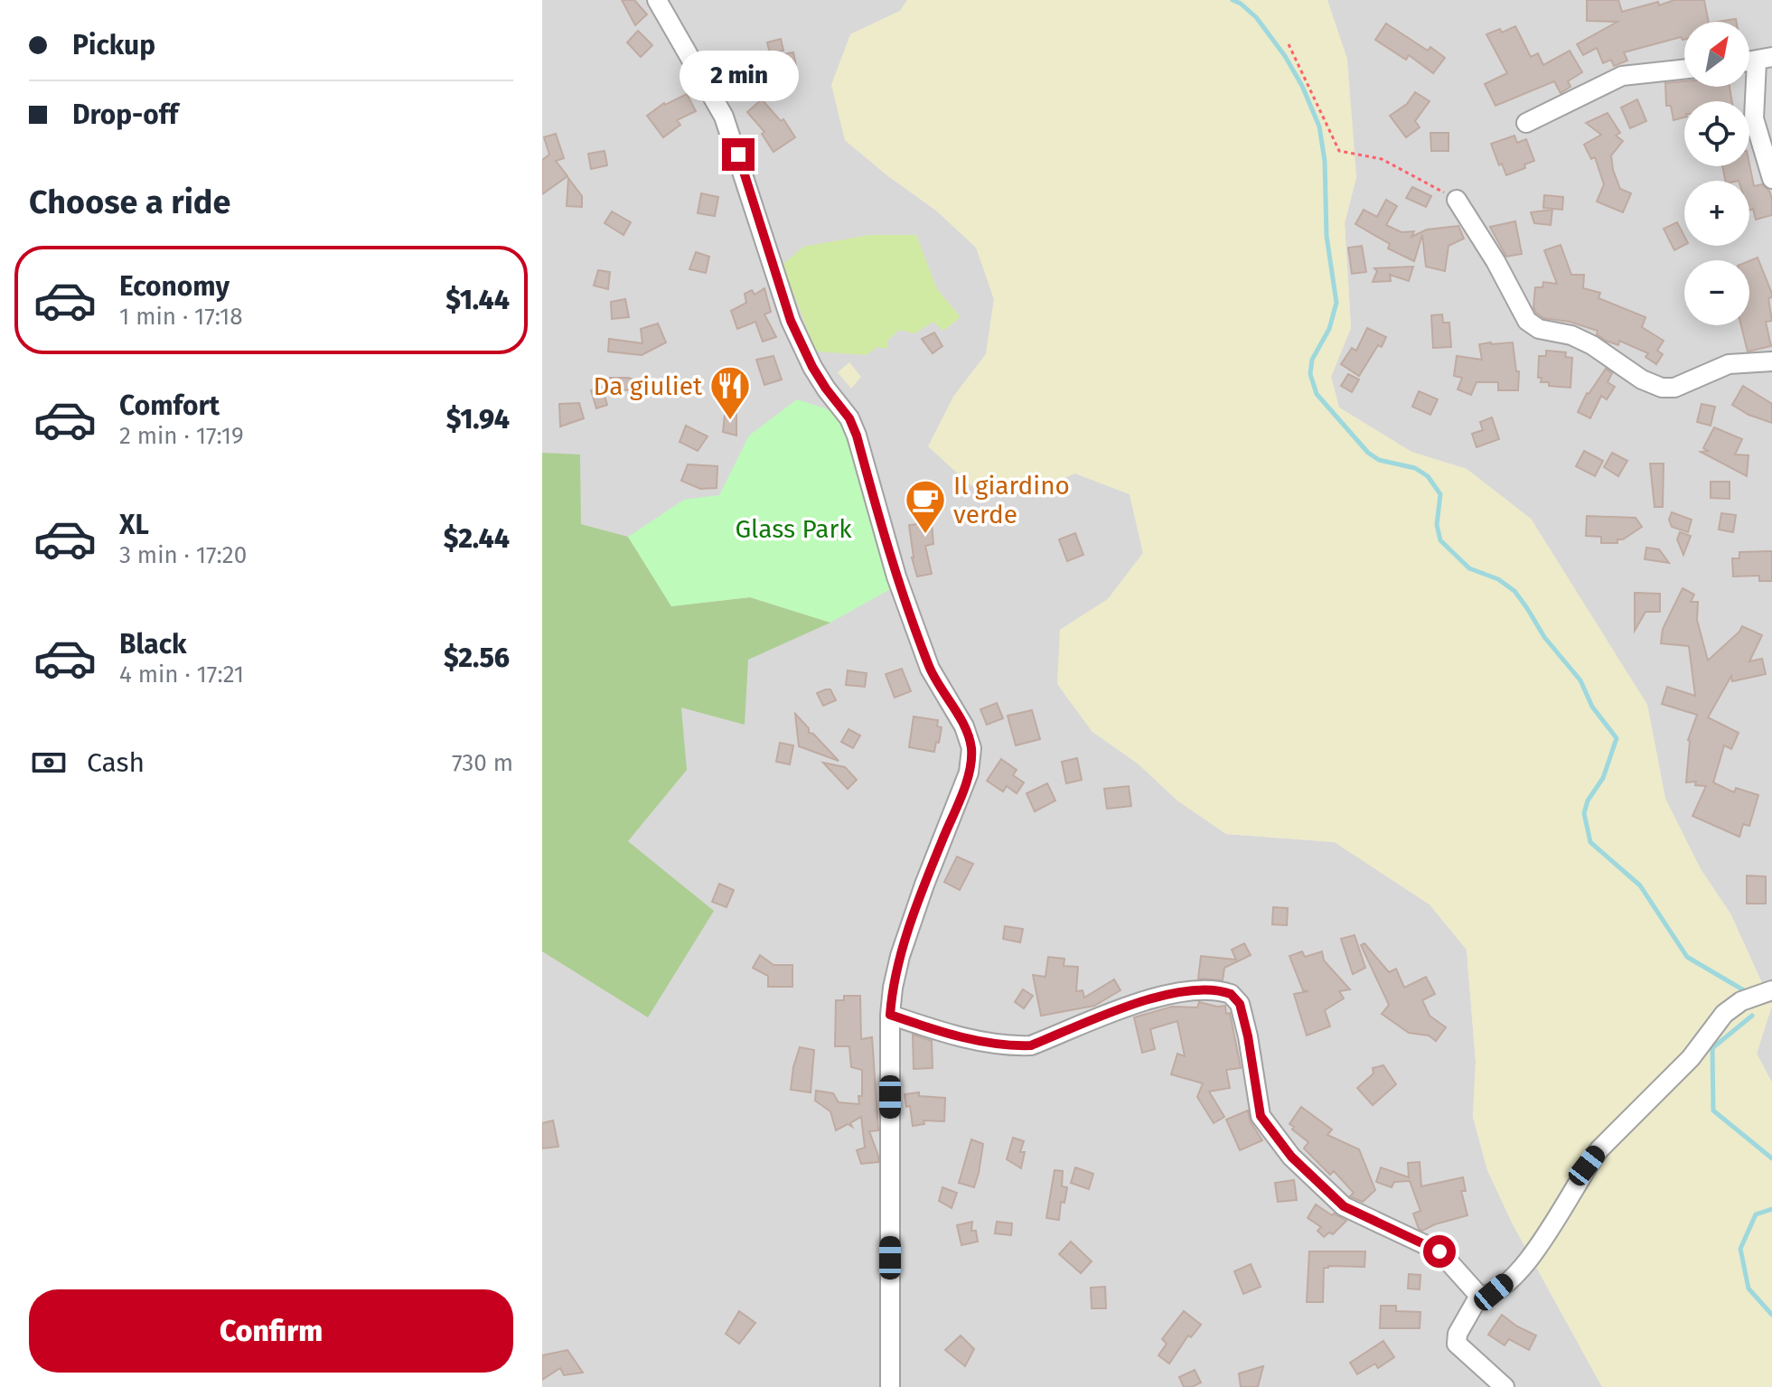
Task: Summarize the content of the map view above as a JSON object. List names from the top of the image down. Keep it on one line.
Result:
{"parks":["Glass Park"],"places":{"restaurant":["Da giuliet"],"cafe":["Il giardino verde"]},"north":"top right","page":{"banner":["Pickup","Drop-off"],"map_buttons":["+","−"],"bubble":"2 min","heading":"Choose a ride","list":[{"name":"Economy","note":"1 min · 17:18","value":"$1.44"},{"name":"Comfort","note":"2 min · 17:19","value":"$1.94"},{"name":"XL","note":"3 min · 17:20","value":"$2.44"},{"name":"Black","note":"4 min · 17:21","value":"$2.56"}],"pay":["Cash","730 m"],"buttons":"Confirm"}}
